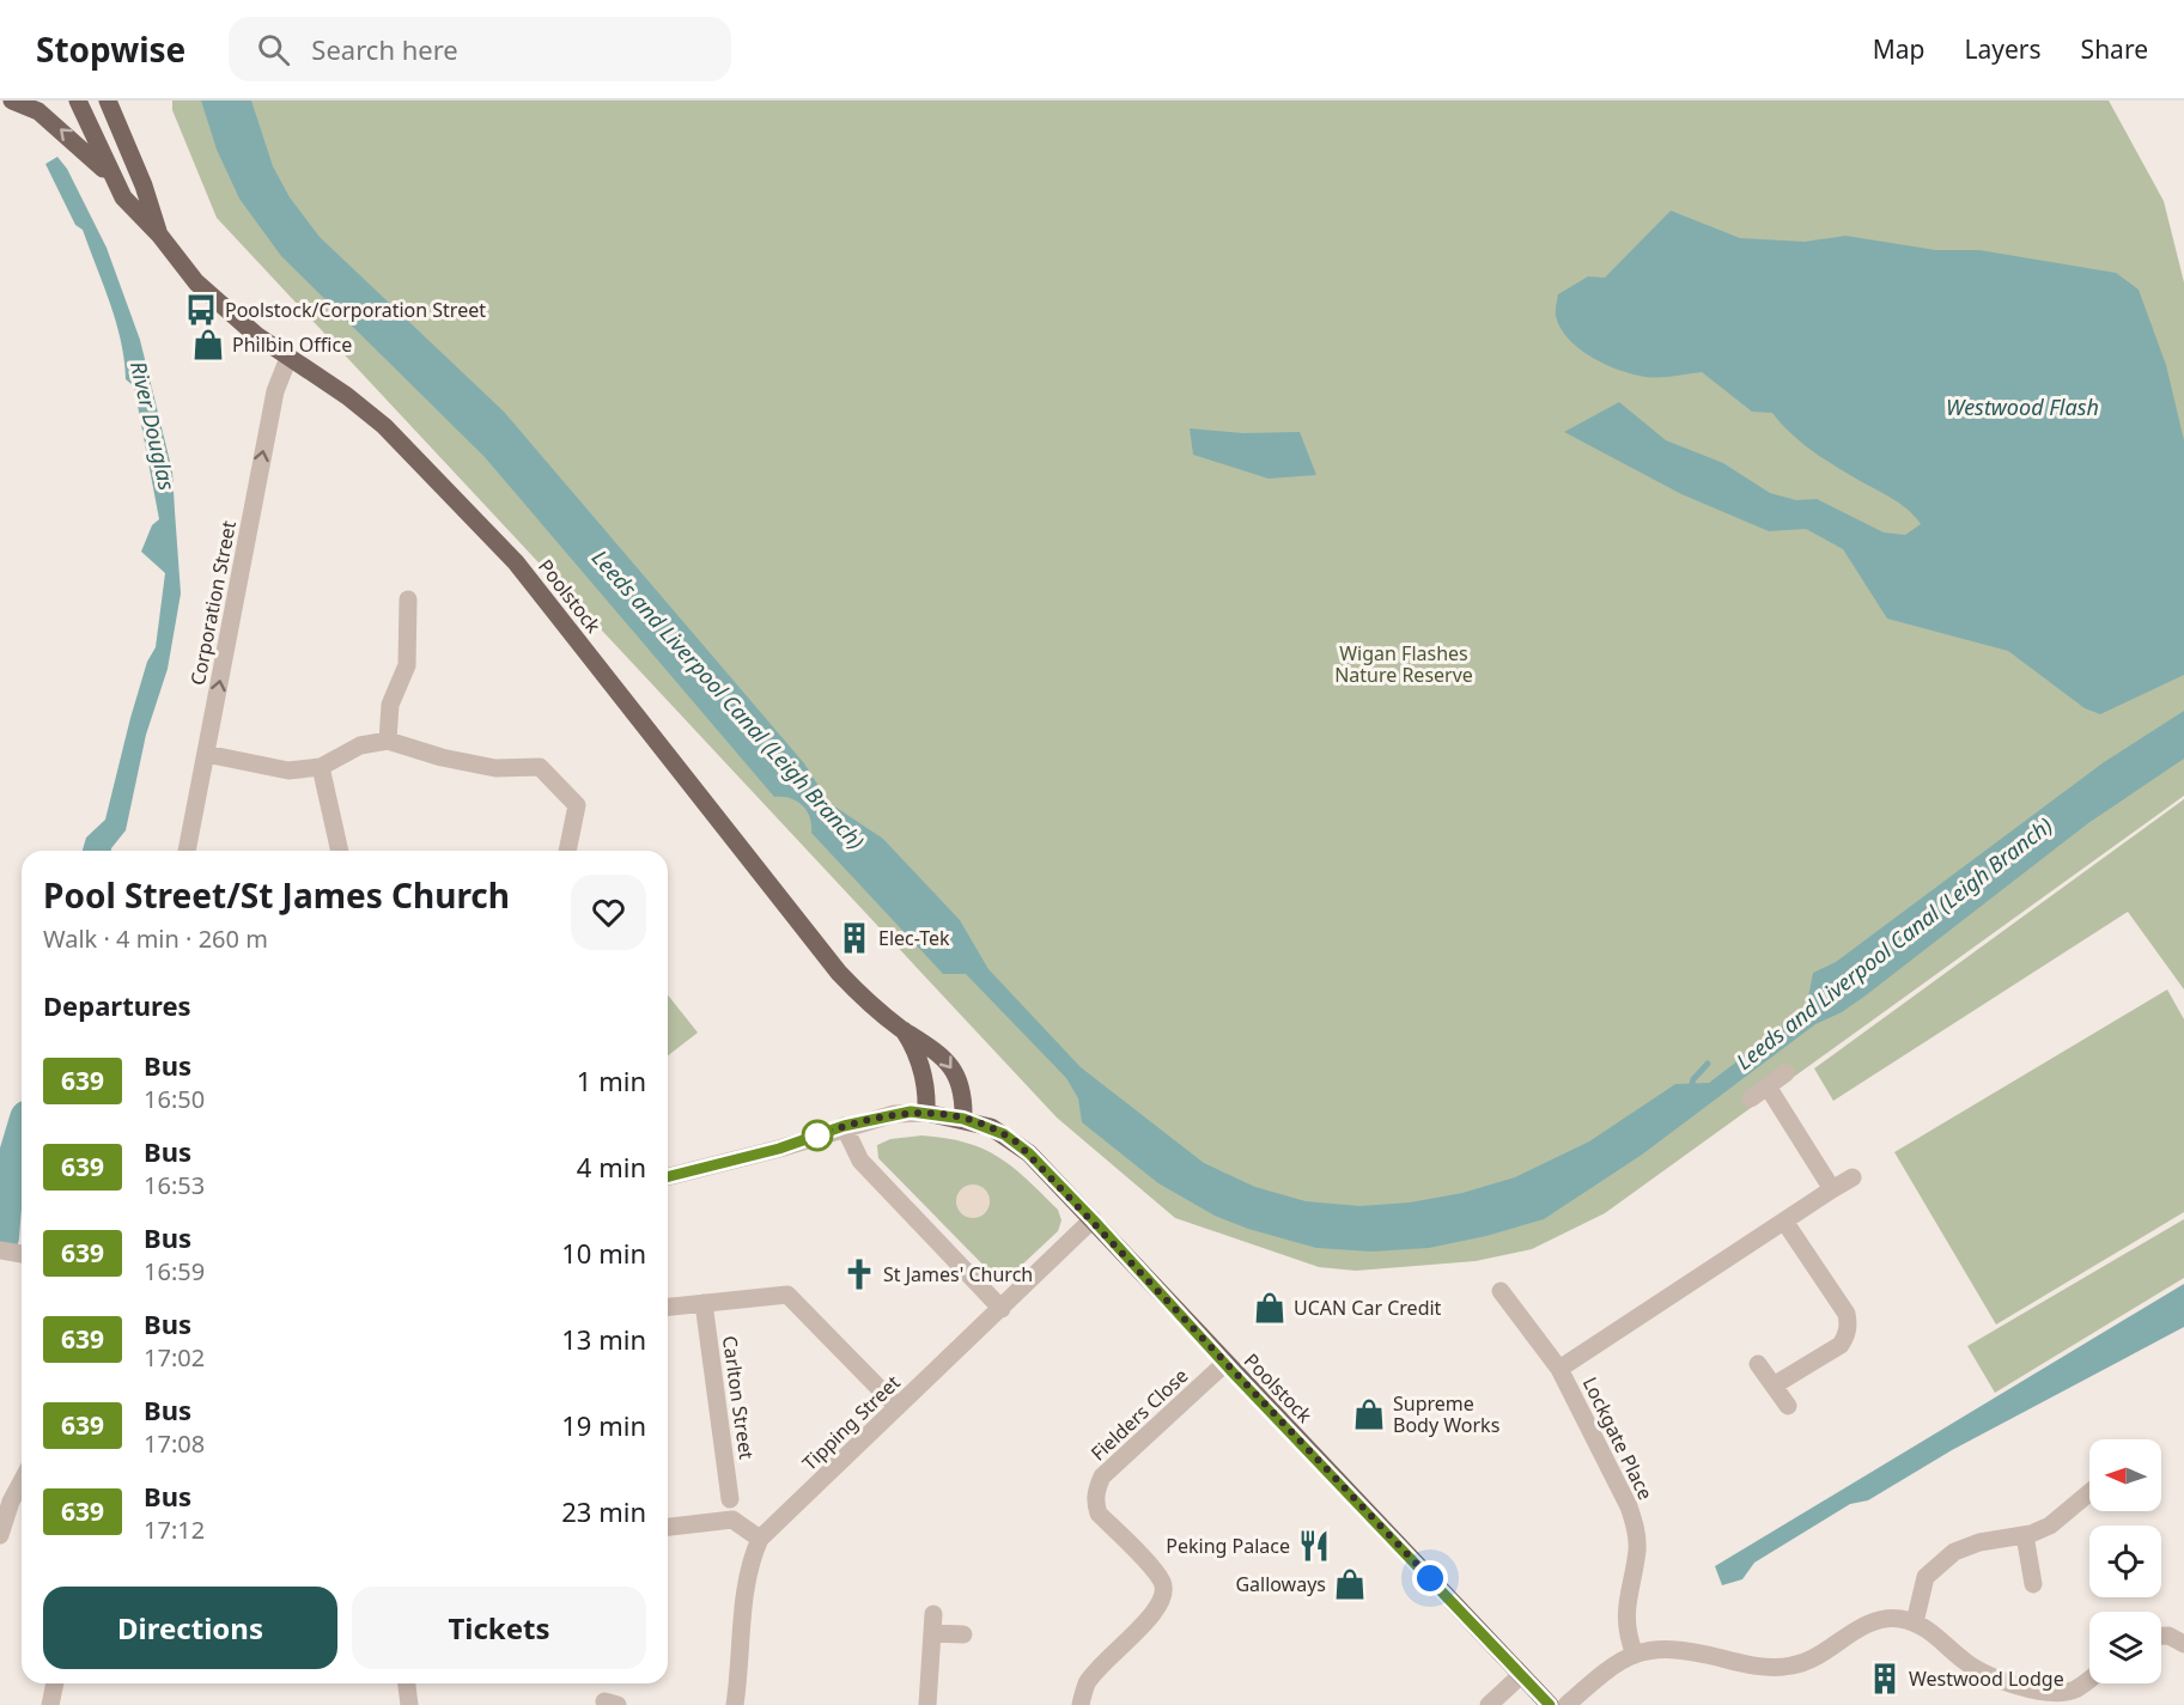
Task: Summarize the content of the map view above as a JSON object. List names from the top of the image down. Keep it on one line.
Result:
{"streets":{"main road":["Poolstock"],"street":["Corporation Street","Carlton Street","Fielders Close","Tipping Street","Lockgate Place"]},"crossings":[["Poolstock","Corporation Street"],["Poolstock","Fielders Close"],["Poolstock","Tipping Street"]],"one_way":["Corporation Street"],"water":["Westwood Flash","River Douglas","Leeds and Liverpool Canal (Leigh Branch)"],"parks":["Wigan Flashes Nature Reserve"],"places":{"bus stop":["Poolstock/Corporation Street"],"shop":["Philbin Office","UCAN Car Credit","Supreme Body Works","Galloways"],"building":["Elec-Tek","Westwood Lodge"],"church":["St James' Church"],"restaurant":["Peking Palace"]},"lines":["bus line 639"],"north":"left","page":{"header":"Stopwise","search":"Search here","nav":["Map","Layers","Share"],"heading":[["Pool Street/St James Church","Walk · 4 min · 260 m"],"Departures"],"list":[{"mark":"639","name":"Bus","note":"16:50","value":"1 min"},{"mark":"639","name":"Bus","note":"16:53","value":"4 min"},{"mark":"639","name":"Bus","note":"16:59","value":"10 min"},{"mark":"639","name":"Bus","note":"17:02","value":"13 min"},{"mark":"639","name":"Bus","note":"17:08","value":"19 min"},{"mark":"639","name":"Bus","note":"17:12","value":"23 min"}],"buttons":["Directions","Tickets"]}}
